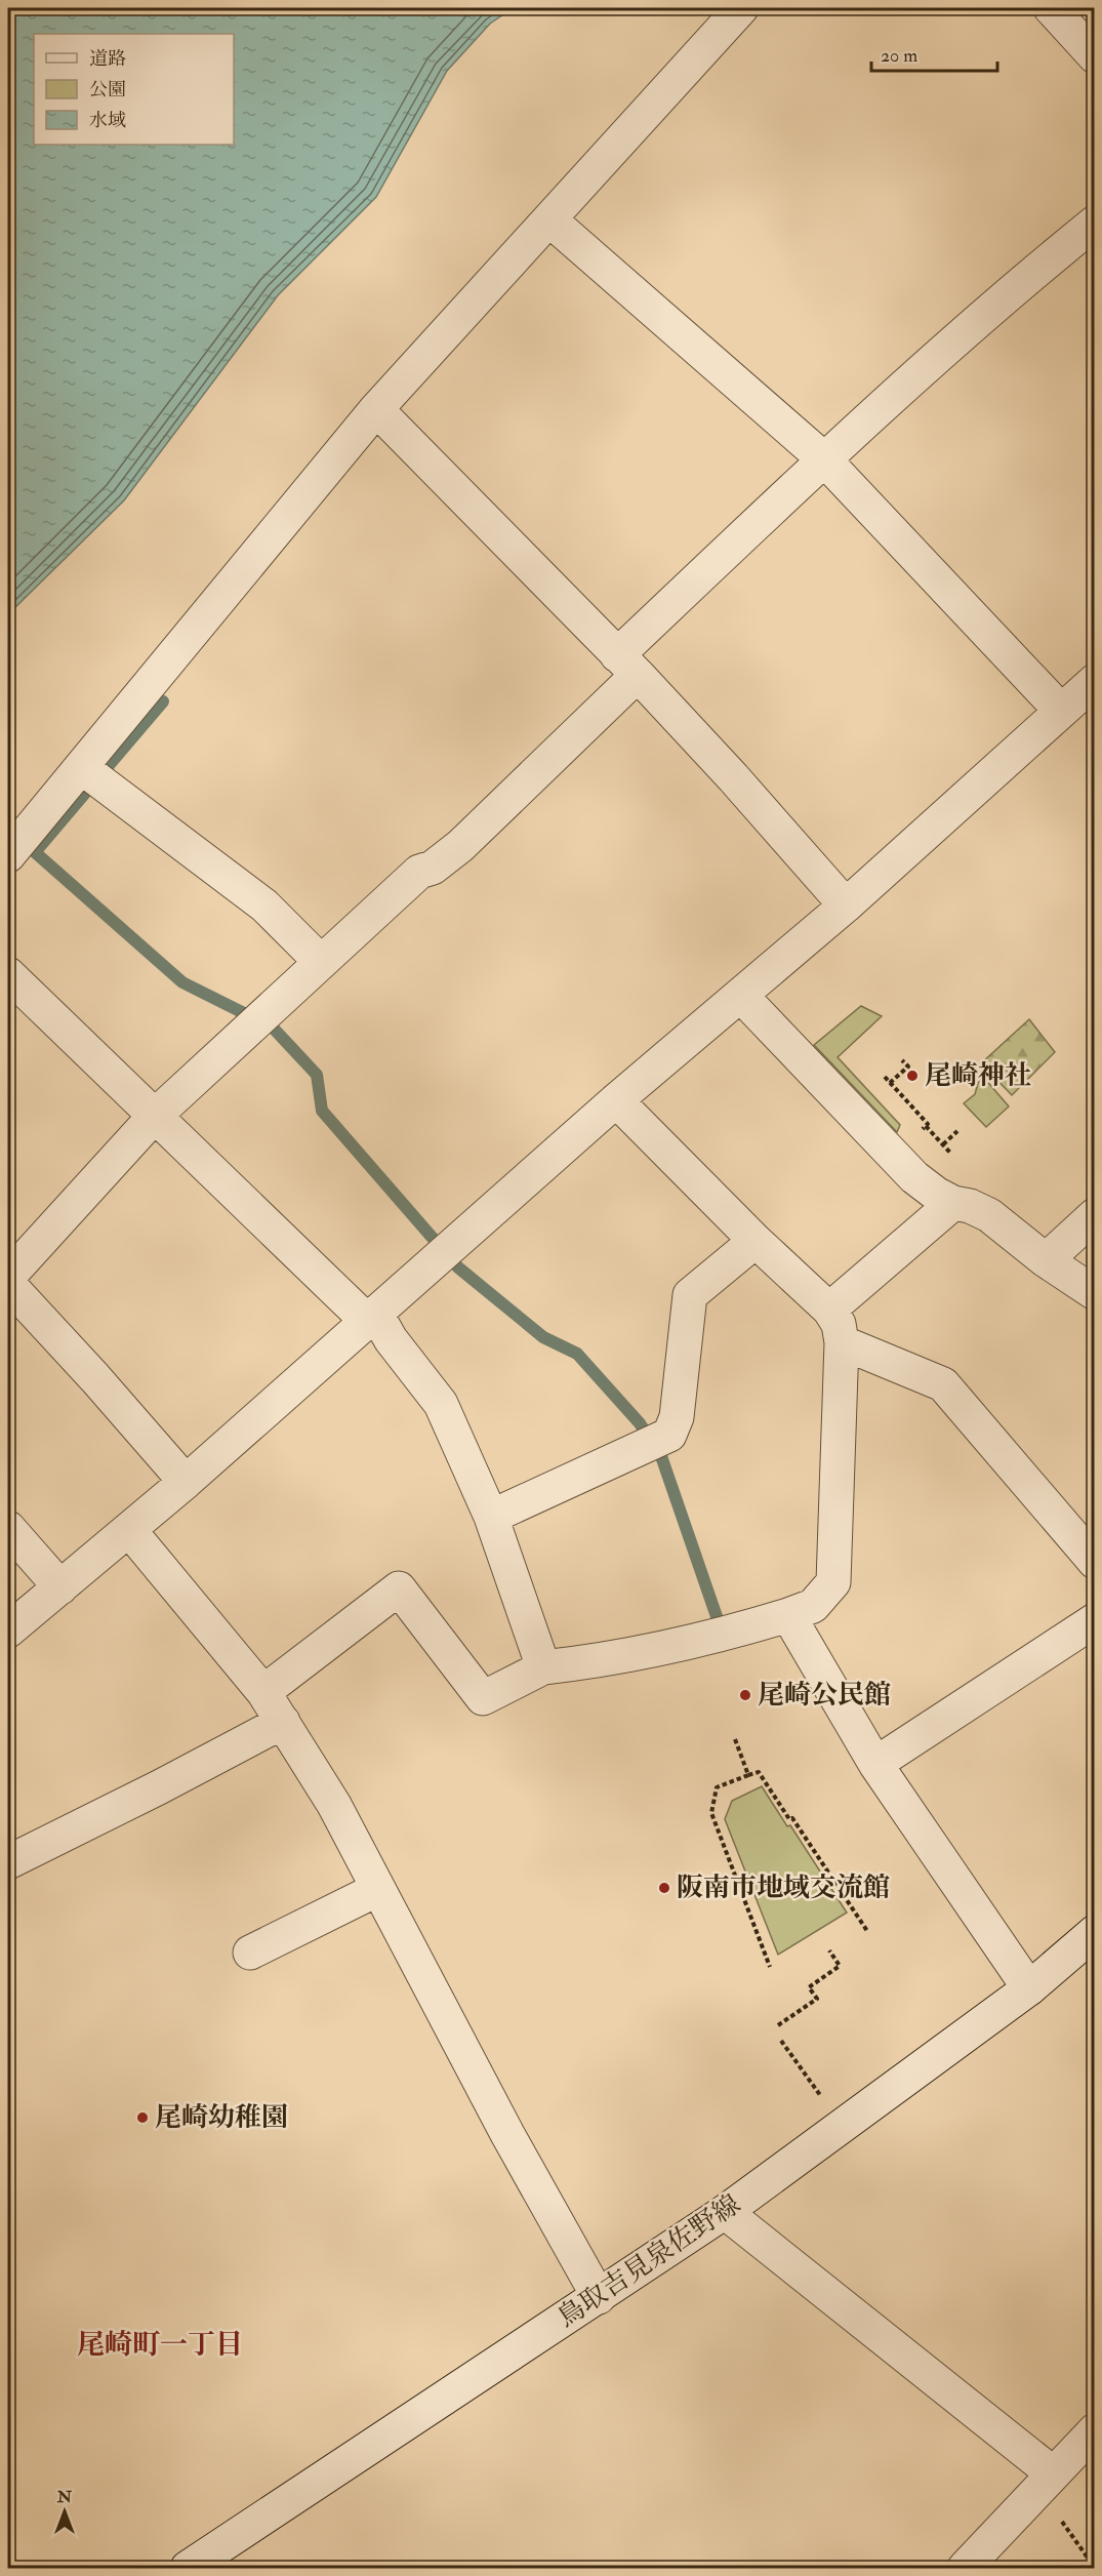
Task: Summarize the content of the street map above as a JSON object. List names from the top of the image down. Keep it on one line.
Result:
{"streets":{"street":["鳥取吉見泉佐野線"]},"districts":["尾崎町一丁目"],"places":["尾崎神社","尾崎公民館","阪南市地域交流館","尾崎幼稚園"],"legend":["道路","公園","水域"],"scale_bar":"20 m","north":"top"}
